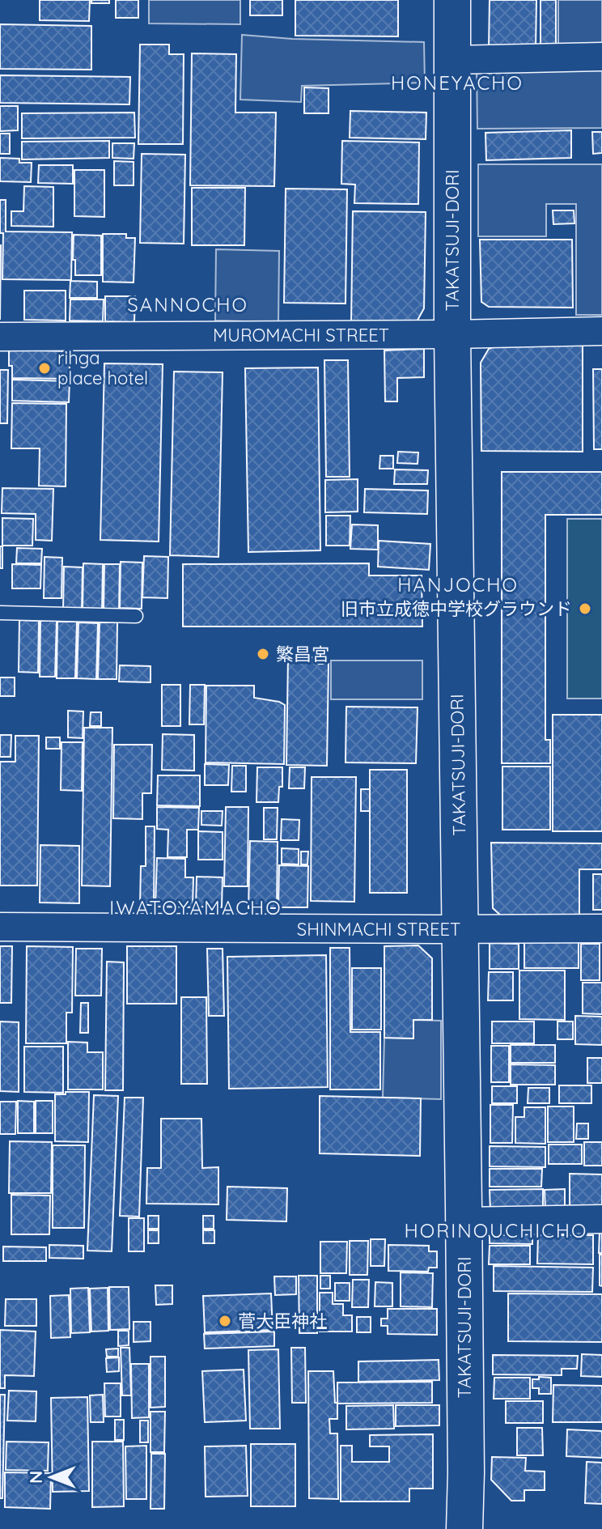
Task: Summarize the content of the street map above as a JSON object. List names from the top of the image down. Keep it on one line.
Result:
{"streets":{"street":["TAKATSUJI-DORI","MUROMACHI STREET","SHINMACHI STREET"]},"crossings":[["TAKATSUJI-DORI","MUROMACHI STREET"],["TAKATSUJI-DORI","SHINMACHI STREET"]],"districts":["HONEYACHO","SANNOCHO","HANJOCHO","IWATOYAMACHO","HORINOUCHICHO"],"places":["rihga place hotel","旧市立成徳中学校グラウンド","繁昌宮","菅大臣神社"],"north":"left"}
